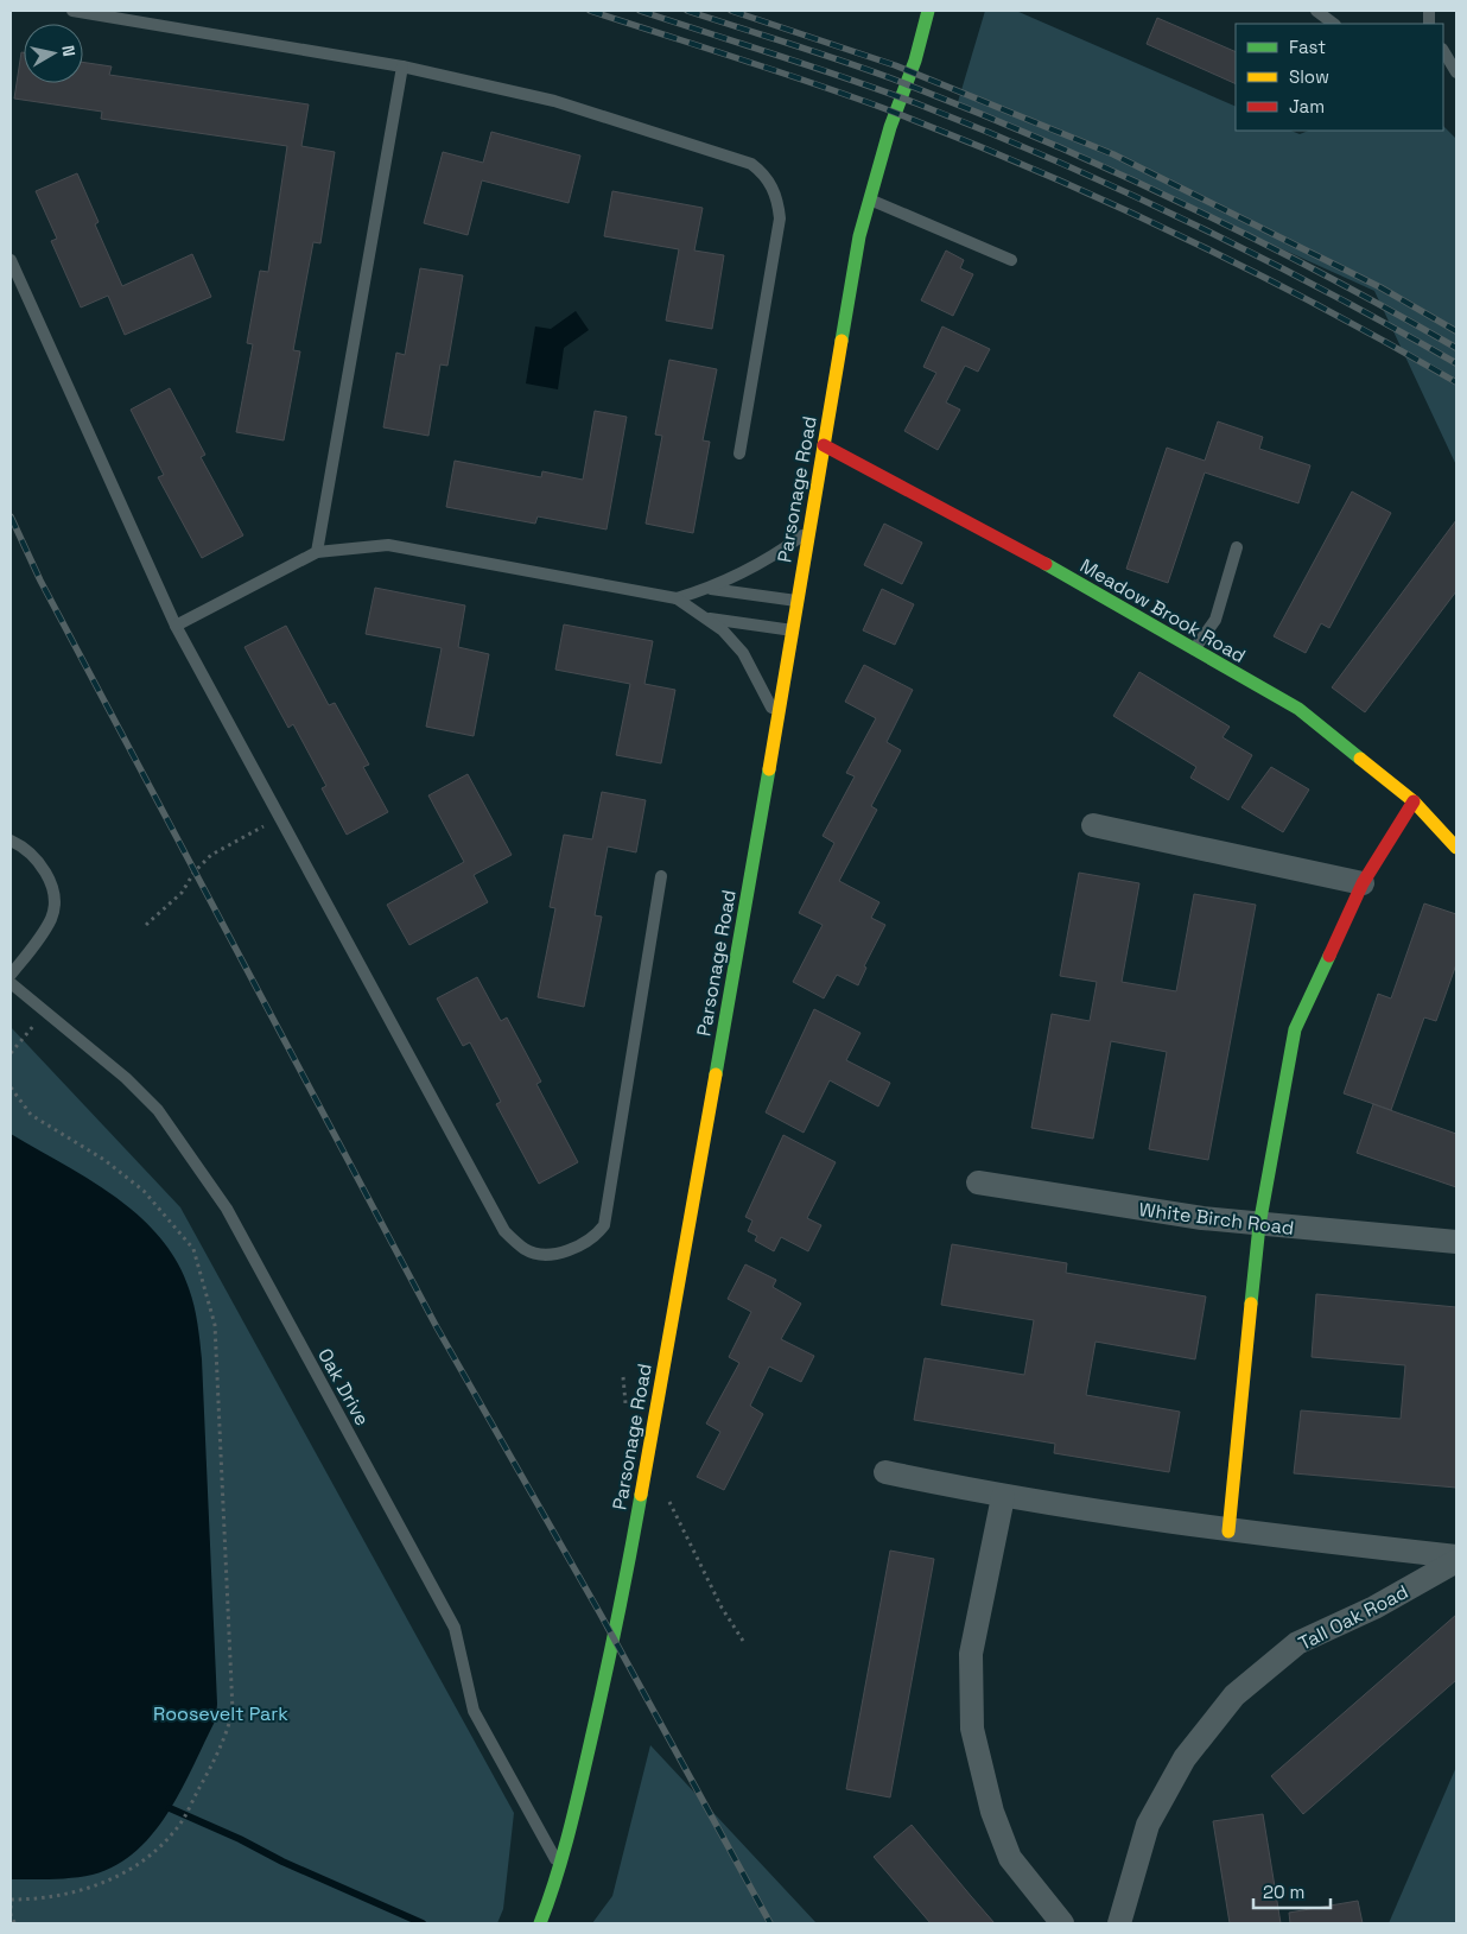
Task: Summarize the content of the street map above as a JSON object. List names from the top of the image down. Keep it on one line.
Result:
{"streets":{"street":["Parsonage Road","Meadow Brook Road","White Birch Road","Tall Oak Road"],"lane":["Oak Drive"]},"crossings":[["Parsonage Road","Meadow Brook Road"],["Parsonage Road","Oak Drive"]],"parks":["Roosevelt Park"],"legend":["Fast","Slow","Jam"],"scale_bar":"20 m","north":"right"}
